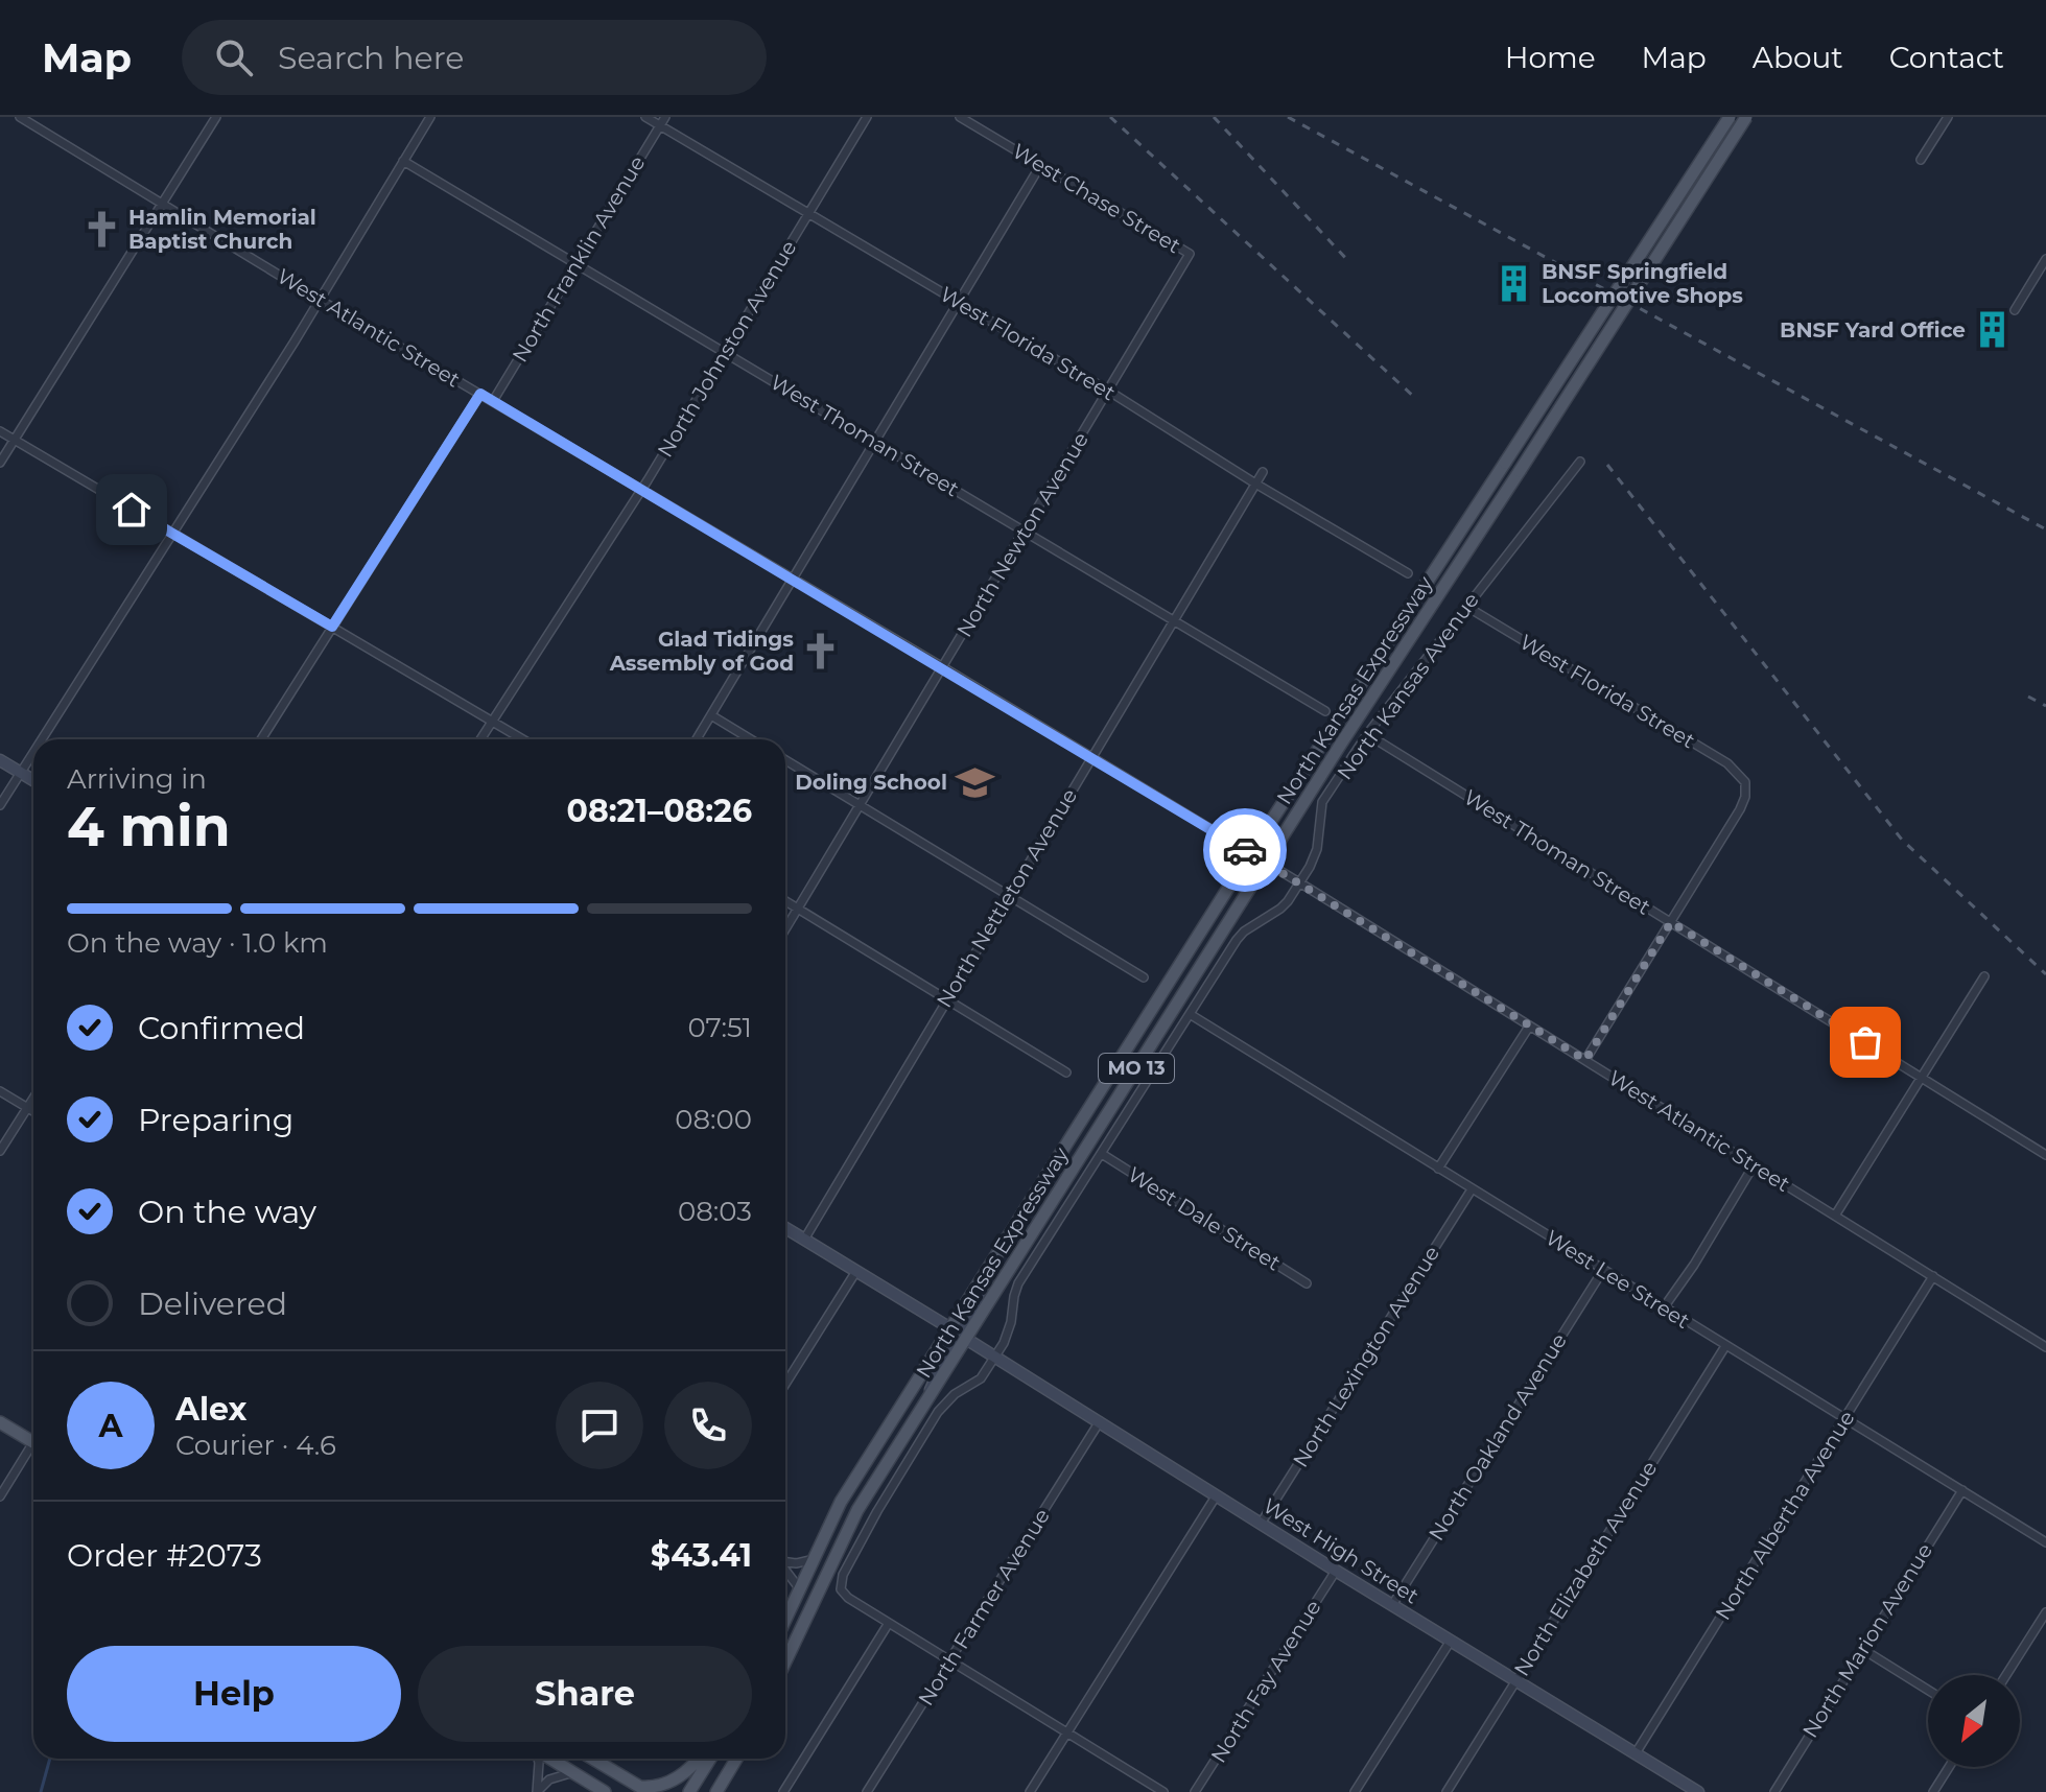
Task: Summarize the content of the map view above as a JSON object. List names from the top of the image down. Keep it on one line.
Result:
{"streets":{"main road":["North Kansas Expressway","MO 13"],"street":["West Chase Street","North Franklin Avenue","West Atlantic Street","West Florida Street","North Johnston Avenue","West Thoman Street","North Newton Avenue","North Kansas Avenue","North Nettleton Avenue","West Dale Street","West Lee Street","North Lexington Avenue","North Oakland Avenue","North Albertha Avenue","West High Street","North Elizabeth Avenue","North Farmer Avenue","North Marion Avenue","North Fay Avenue"]},"crossings":[["West Chase Street","North Newton Avenue"],["North Franklin Avenue","West Atlantic Street"],["North Franklin Avenue","West Florida Street"],["North Franklin Avenue","West Thoman Street"],["West Atlantic Street","North Johnston Avenue"],["West Atlantic Street","North Newton Avenue"],["West Atlantic Street","North Kansas Avenue"],["West Atlantic Street","North Kansas Expressway"],["West Atlantic Street","North Nettleton Avenue"],["West Atlantic Street","North Albertha Avenue"],["West Florida Street","North Johnston Avenue"],["West Florida Street","West Thoman Street"],["West Florida Street","North Newton Avenue"],["West Florida Street","North Kansas Avenue"],["West Florida Street","North Nettleton Avenue"],["North Johnston Avenue","West Thoman Street"],["West Thoman Street","North Newton Avenue"],["West Thoman Street","North Kansas Avenue"],["West Thoman Street","North Nettleton Avenue"],["North Kansas Avenue","West Dale Street"],["North Kansas Avenue","West Lee Street"],["North Kansas Avenue","West High Street"],["North Kansas Expressway","West High Street"],["West Lee Street","North Lexington Avenue"],["West Lee Street","North Oakland Avenue"],["West Lee Street","North Albertha Avenue"],["West Lee Street","North Elizabeth Avenue"],["West Lee Street","North Marion Avenue"],["North Lexington Avenue","West High Street"],["North Oakland Avenue","West High Street"],["North Albertha Avenue","West High Street"],["West High Street","North Elizabeth Avenue"],["West High Street","North Farmer Avenue"],["West High Street","North Fay Avenue"]],"places":{"church":["Hamlin Memorial Baptist Church","Glad Tidings Assembly of God"],"building":["BNSF Springfield Locomotive Shops","BNSF Yard Office"],"school or university":["Doling School"]},"north":"bottom left","page":{"header":"Map","search":"Search here","nav":["Home","Map","About","Contact"],"heading":["4 min","Arriving in","08:21–08:26"],"panel":["Alex","Courier · 4.6","Order #2073","$43.41"],"bar":"On the way · 1.0 km","list":[["Confirmed","07:51"],["Preparing","08:00"],["On the way","08:03"],"Delivered"],"round":"A","buttons":["Help","Share"]}}
